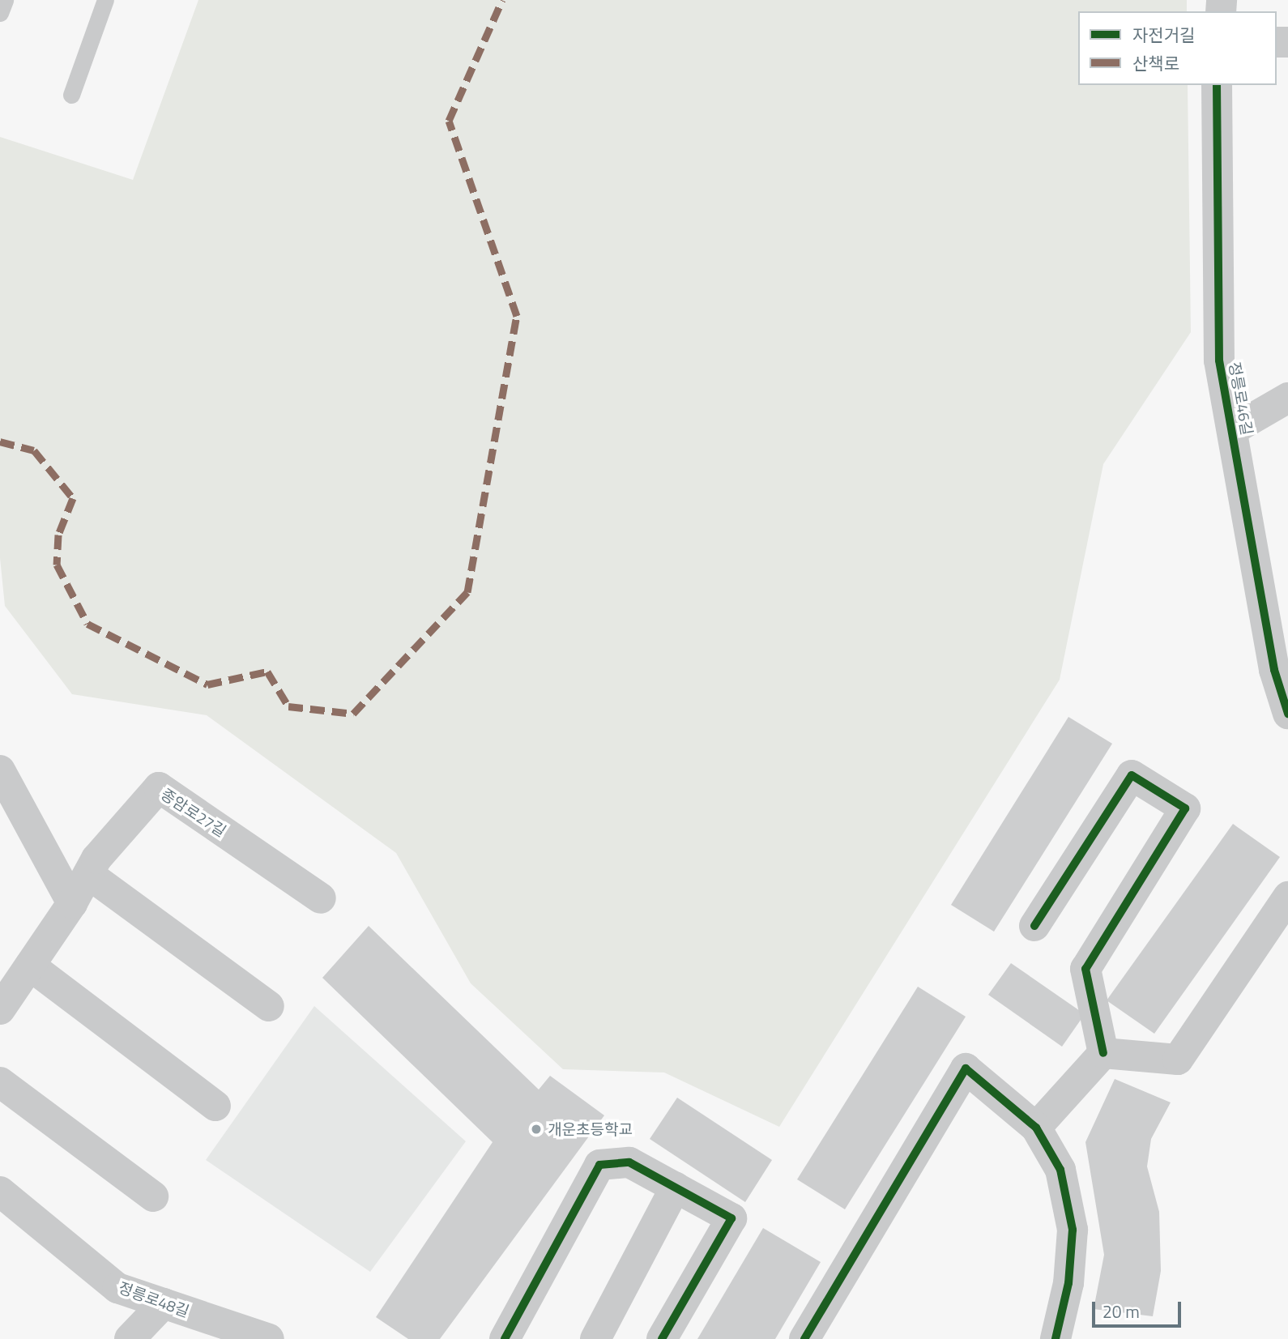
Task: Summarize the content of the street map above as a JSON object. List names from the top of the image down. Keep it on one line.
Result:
{"streets":{"street":["정릉로46길","종암로27길","정릉로48길"]},"places":["개운초등학교"],"legend":["자전거길","산책로"],"scale_bar":"20 m"}
